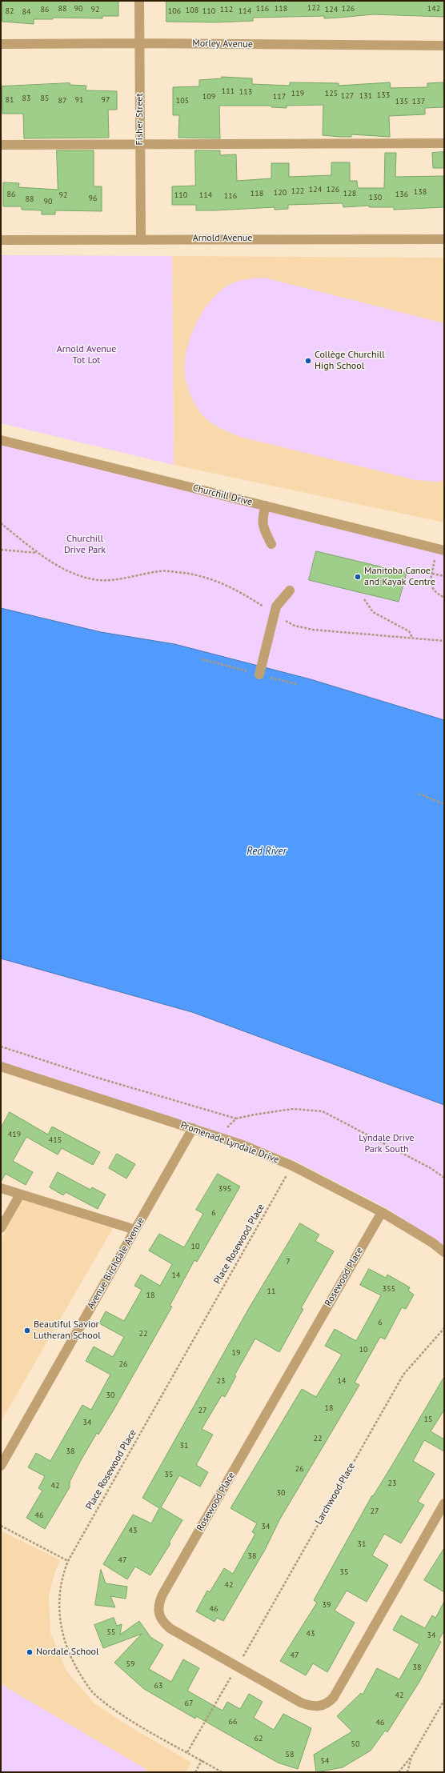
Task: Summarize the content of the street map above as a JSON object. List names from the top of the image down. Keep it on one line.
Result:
{"streets":{"street":["Morley Avenue","Fisher Street","Arnold Avenue","Churchill Drive","Promenade Lyndale Drive","Avenue Birchdale Avenue","Rosewood Place"],"path":["Place Rosewood Place","Larchwood Place"]},"crossings":[["Morley Avenue","Fisher Street"],["Fisher Street","Arnold Avenue"],["Promenade Lyndale Drive","Place Rosewood Place"],["Promenade Lyndale Drive","Avenue Birchdale Avenue"],["Promenade Lyndale Drive","Rosewood Place"],["Place Rosewood Place","Larchwood Place"],["Rosewood Place","Larchwood Place"]],"water":["Red River"],"parks":["Arnold Avenue Tot Lot","Churchill Drive Park","Lyndale Drive Park South"],"places":["Collège Churchill High School","Manitoba Canoe and Kayak Centre","Beautiful Savior Lutheran School","Nordale School"],"house_numbers":["122","88","90","116","118","126","142","86","92","112","124","108","82","106","110","114","84","111","113","119","125","133","127","131","109","117","83","85","81","91","97","87","105","135","137","124","126","122","138","120","118","128","86","136","92","110","114","116","130","96","88","90","419","415","395","6","10","7","14","355","11","18","6","22","10","19","26","23","14","30","18","27","15","34","22","31","38","26","35","23","42","30","27","46","34","43","31","38","47","35","42","39","46","55","43","34","47","59","38","63","42","67","66","46","62","50","58","54"]}
